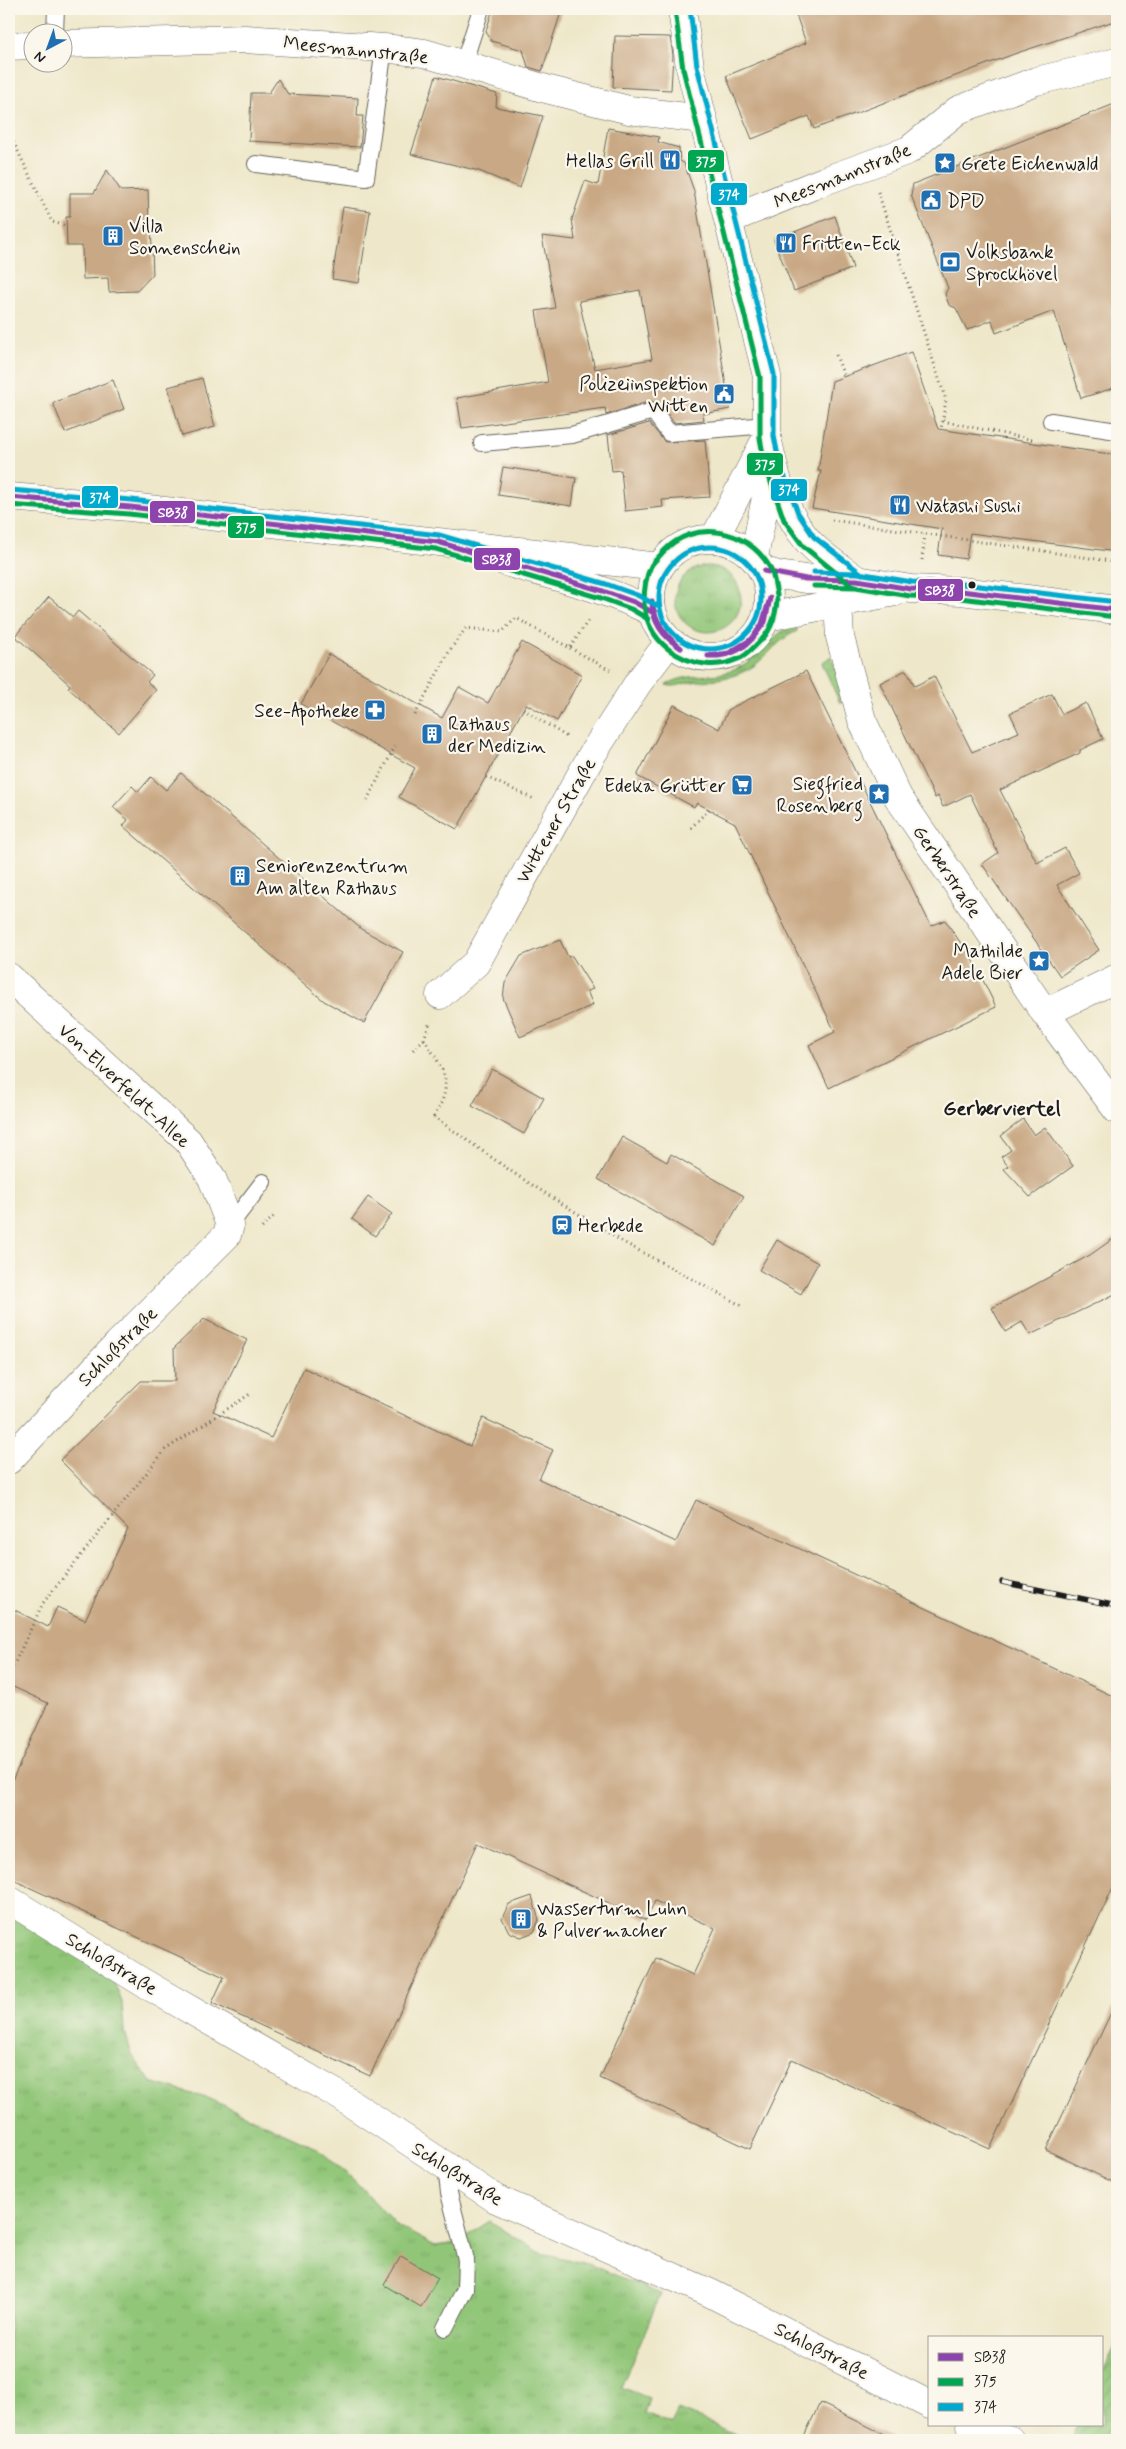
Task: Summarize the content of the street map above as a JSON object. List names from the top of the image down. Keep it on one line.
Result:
{"streets":{"street":["Meesmannstraße","Wittener Straße","Gerberstraße","Von-Elverfeldt-Allee","Schloßstraße"]},"crossings":[["Von-Elverfeldt-Allee","Schloßstraße"]],"districts":["Gerberviertel"],"places":{"restaurant":["Hellas Grill","Fritten-Eck","Watashi Sushi"],"place":["Grete Eichenwald","Siegfried Rosenberg","Mathilde Adele Bier"],"public building":["DPD","Polizeiinspektion Witten"],"building":["Villa Sonnenschein","Rathaus der Medizin","Seniorenzentrum Am alten Rathaus","Wasserturm Luhn & Pulvermacher"],"bank":["Volksbank Sprockhövel"],"pharmacy":["See-Apotheke"],"supermarket":["Edeka Grütter"],"station":["Herbede"]},"lines":["transit line 374","transit line 375","transit line SB38"],"legend":["SB38","375","374"],"north":"bottom left"}
